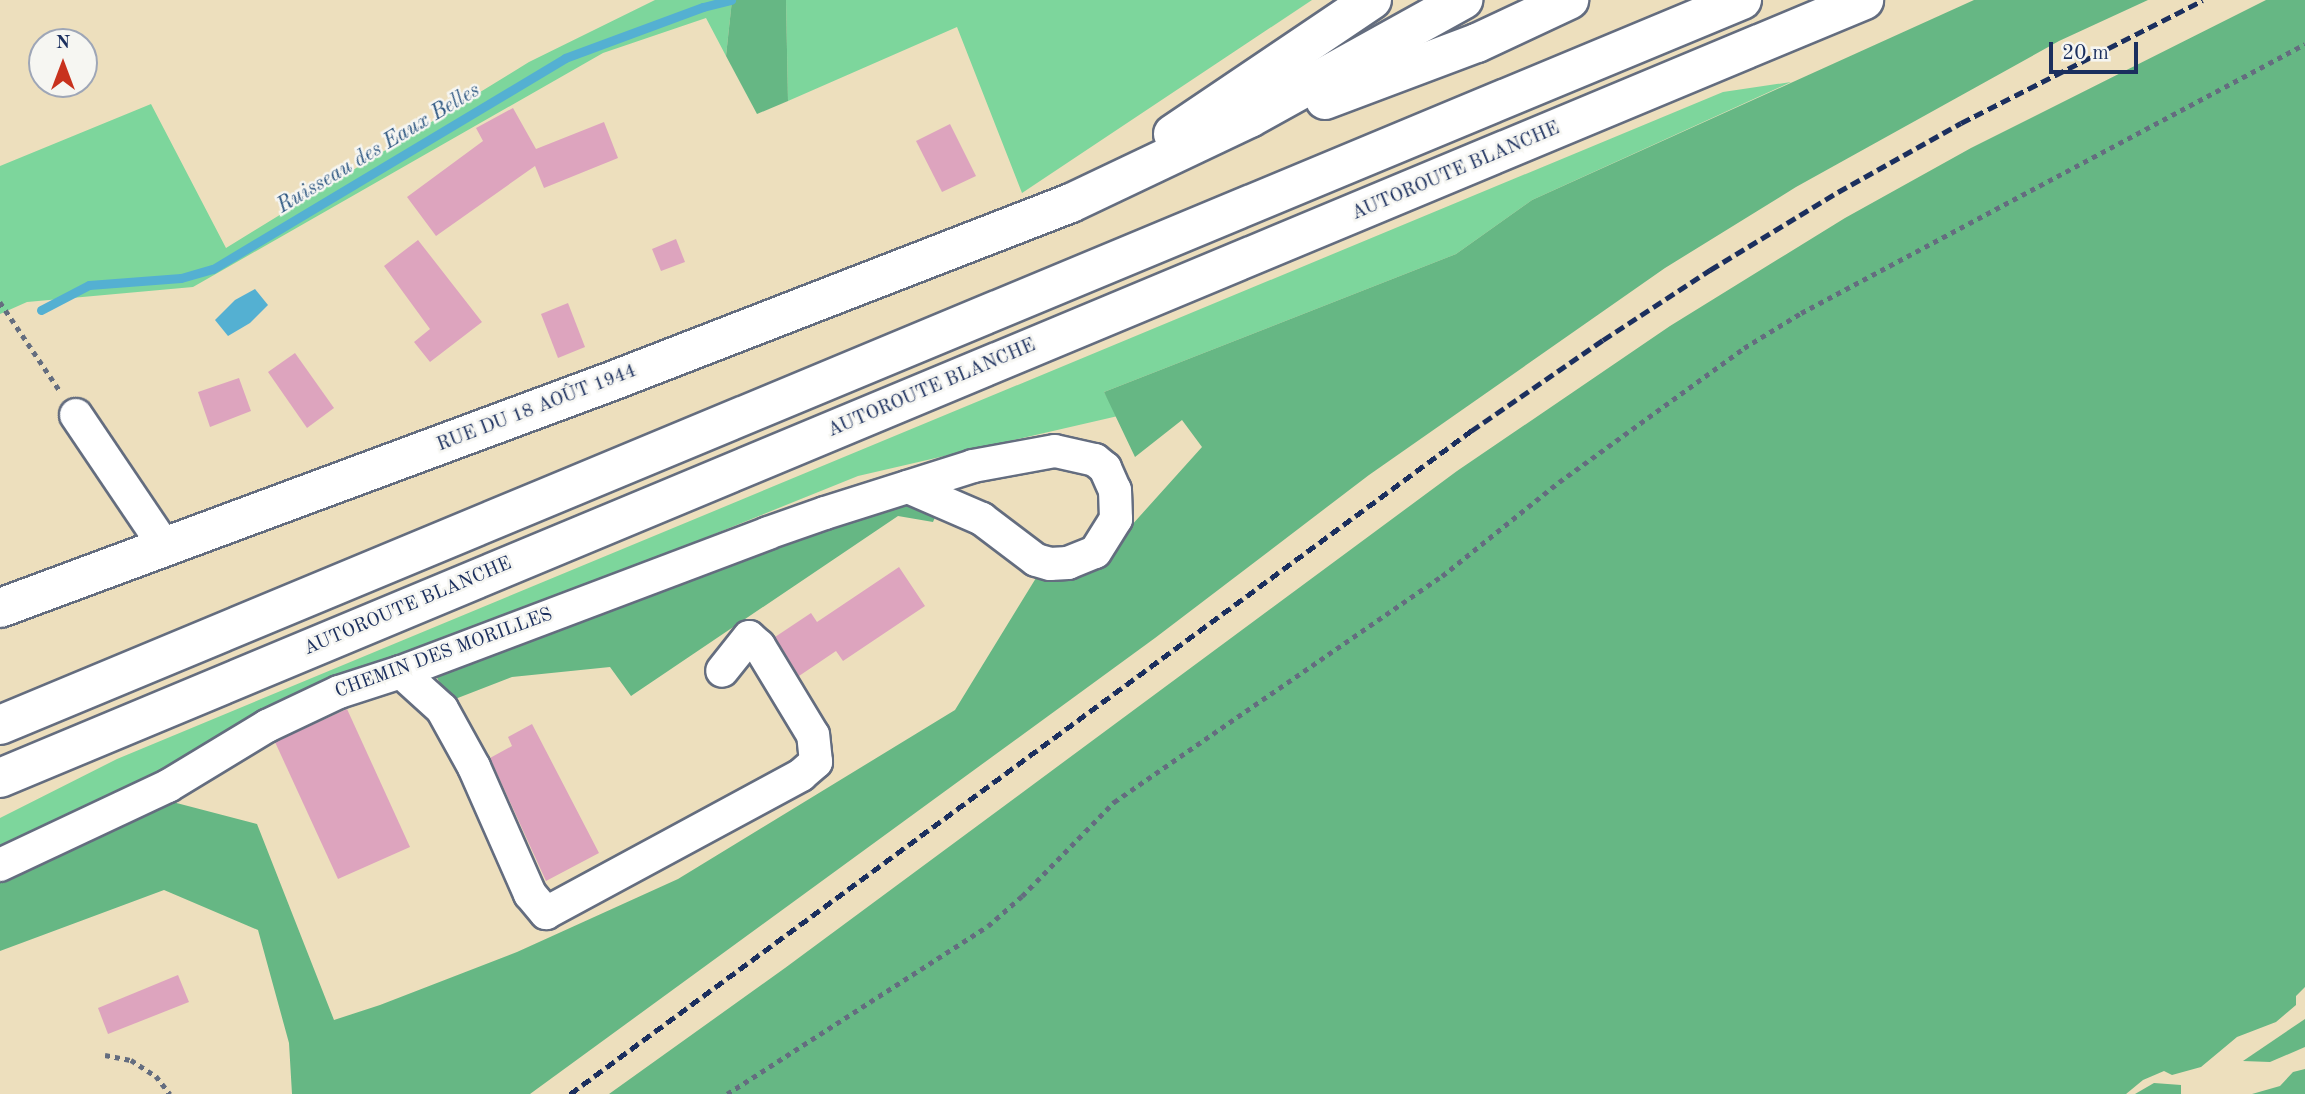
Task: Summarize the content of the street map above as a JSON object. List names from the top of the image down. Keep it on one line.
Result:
{"streets":{"main road":["AUTOROUTE BLANCHE","RUE DU 18 AOÛT 1944"],"street":["CHEMIN DES MORILLES"]},"water":["Ruisseau des Eaux Belles"],"scale_bar":"20 m","north":"top"}
